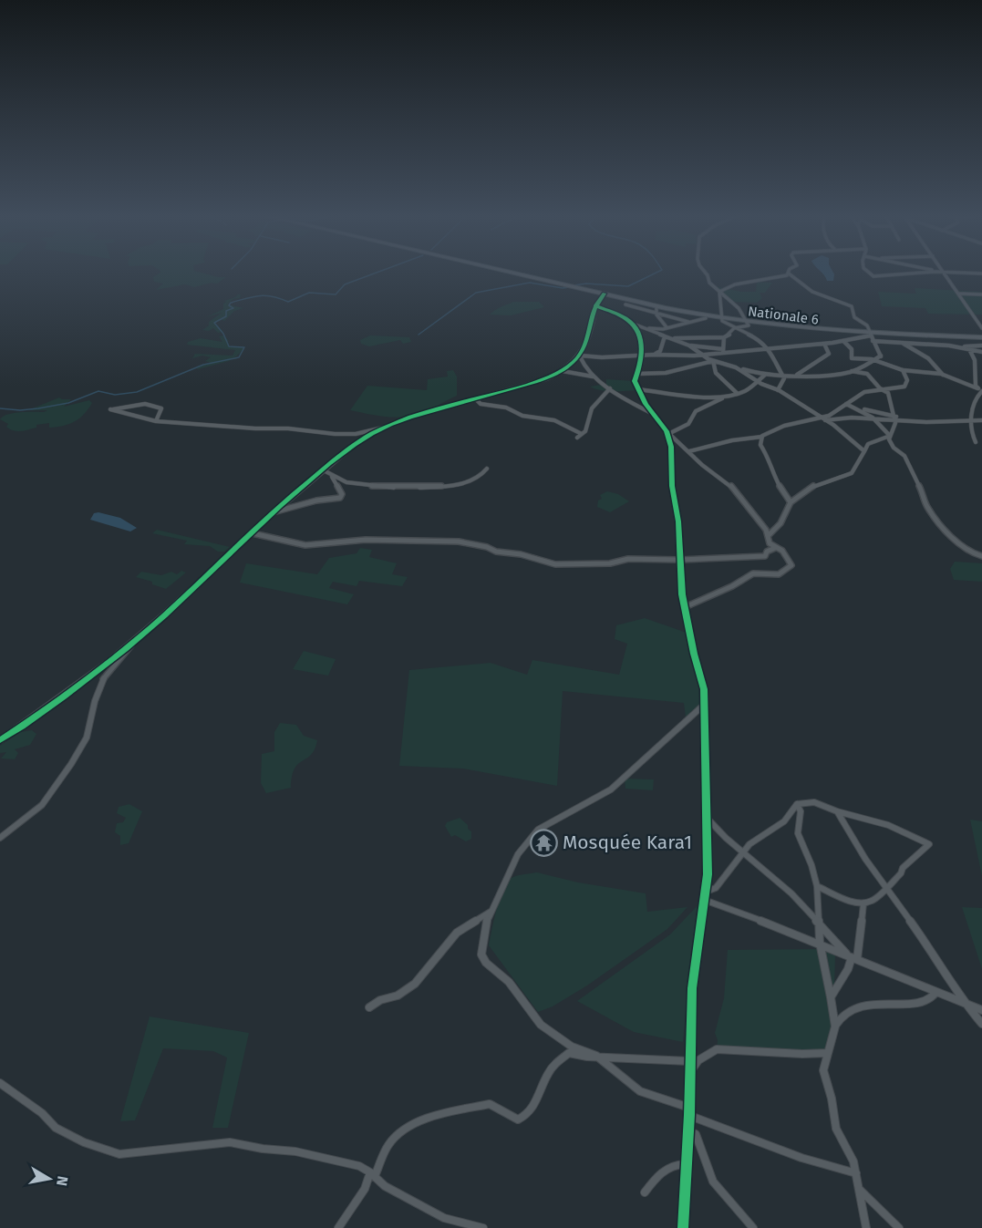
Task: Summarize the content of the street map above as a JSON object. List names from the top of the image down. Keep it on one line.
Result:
{"streets":{"main road":["Nationale 6"]},"places":{"temple":["Mosquée Kara1"]},"north":"right"}
